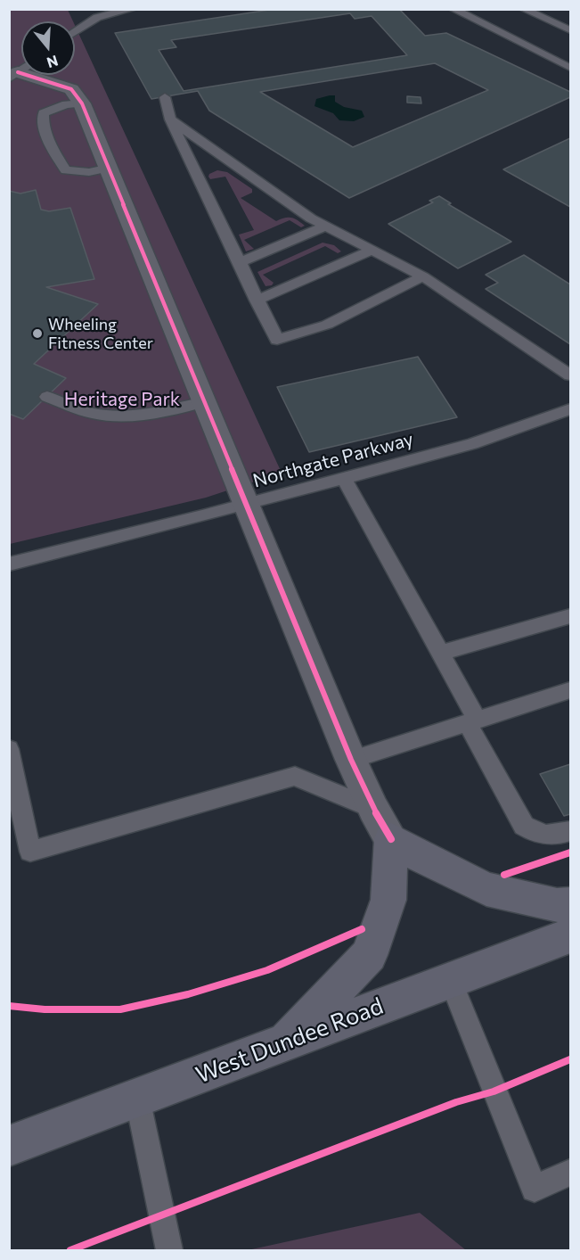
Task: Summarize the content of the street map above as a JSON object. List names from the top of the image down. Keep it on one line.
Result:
{"streets":{"main road":["West Dundee Road"],"lane":["Northgate Parkway"]},"parks":["Heritage Park"],"places":["Wheeling Fitness Center"],"north":"bottom"}
